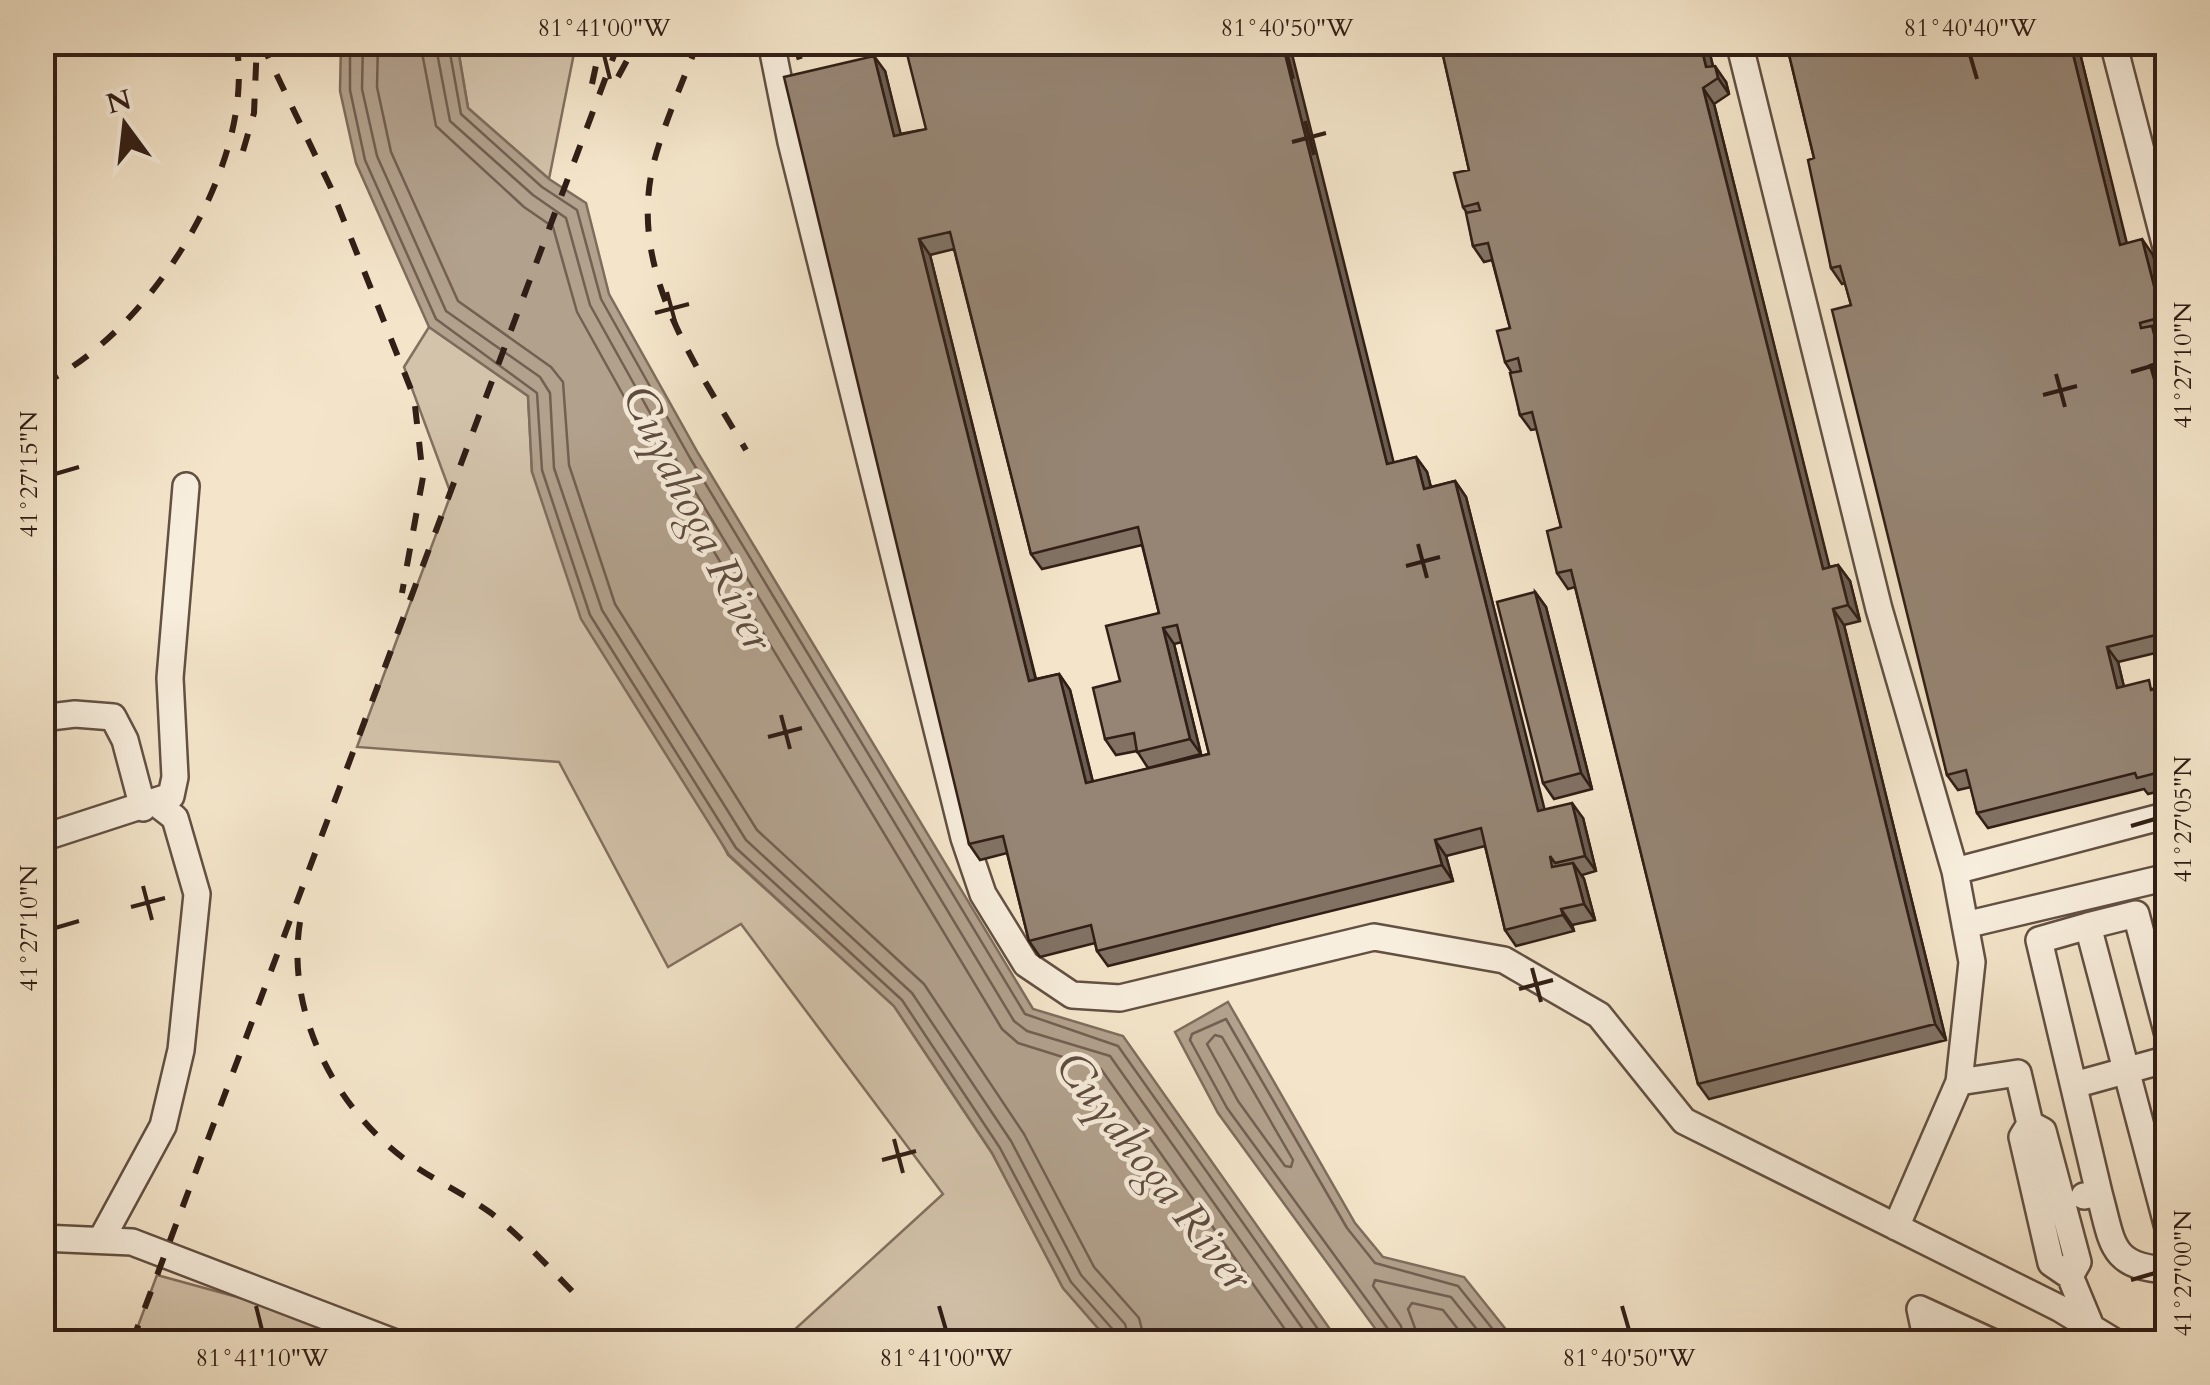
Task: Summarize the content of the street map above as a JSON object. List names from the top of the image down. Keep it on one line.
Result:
{"water":["Cuyahoga River"],"north":"top","coordinates":["81°41'00\"W","81°40'50\"W","81°40'40\"W","41°27'10\"N","41°27'15\"N","41°27'05\"N","41°27'00\"N","81°41'10\"W"]}
